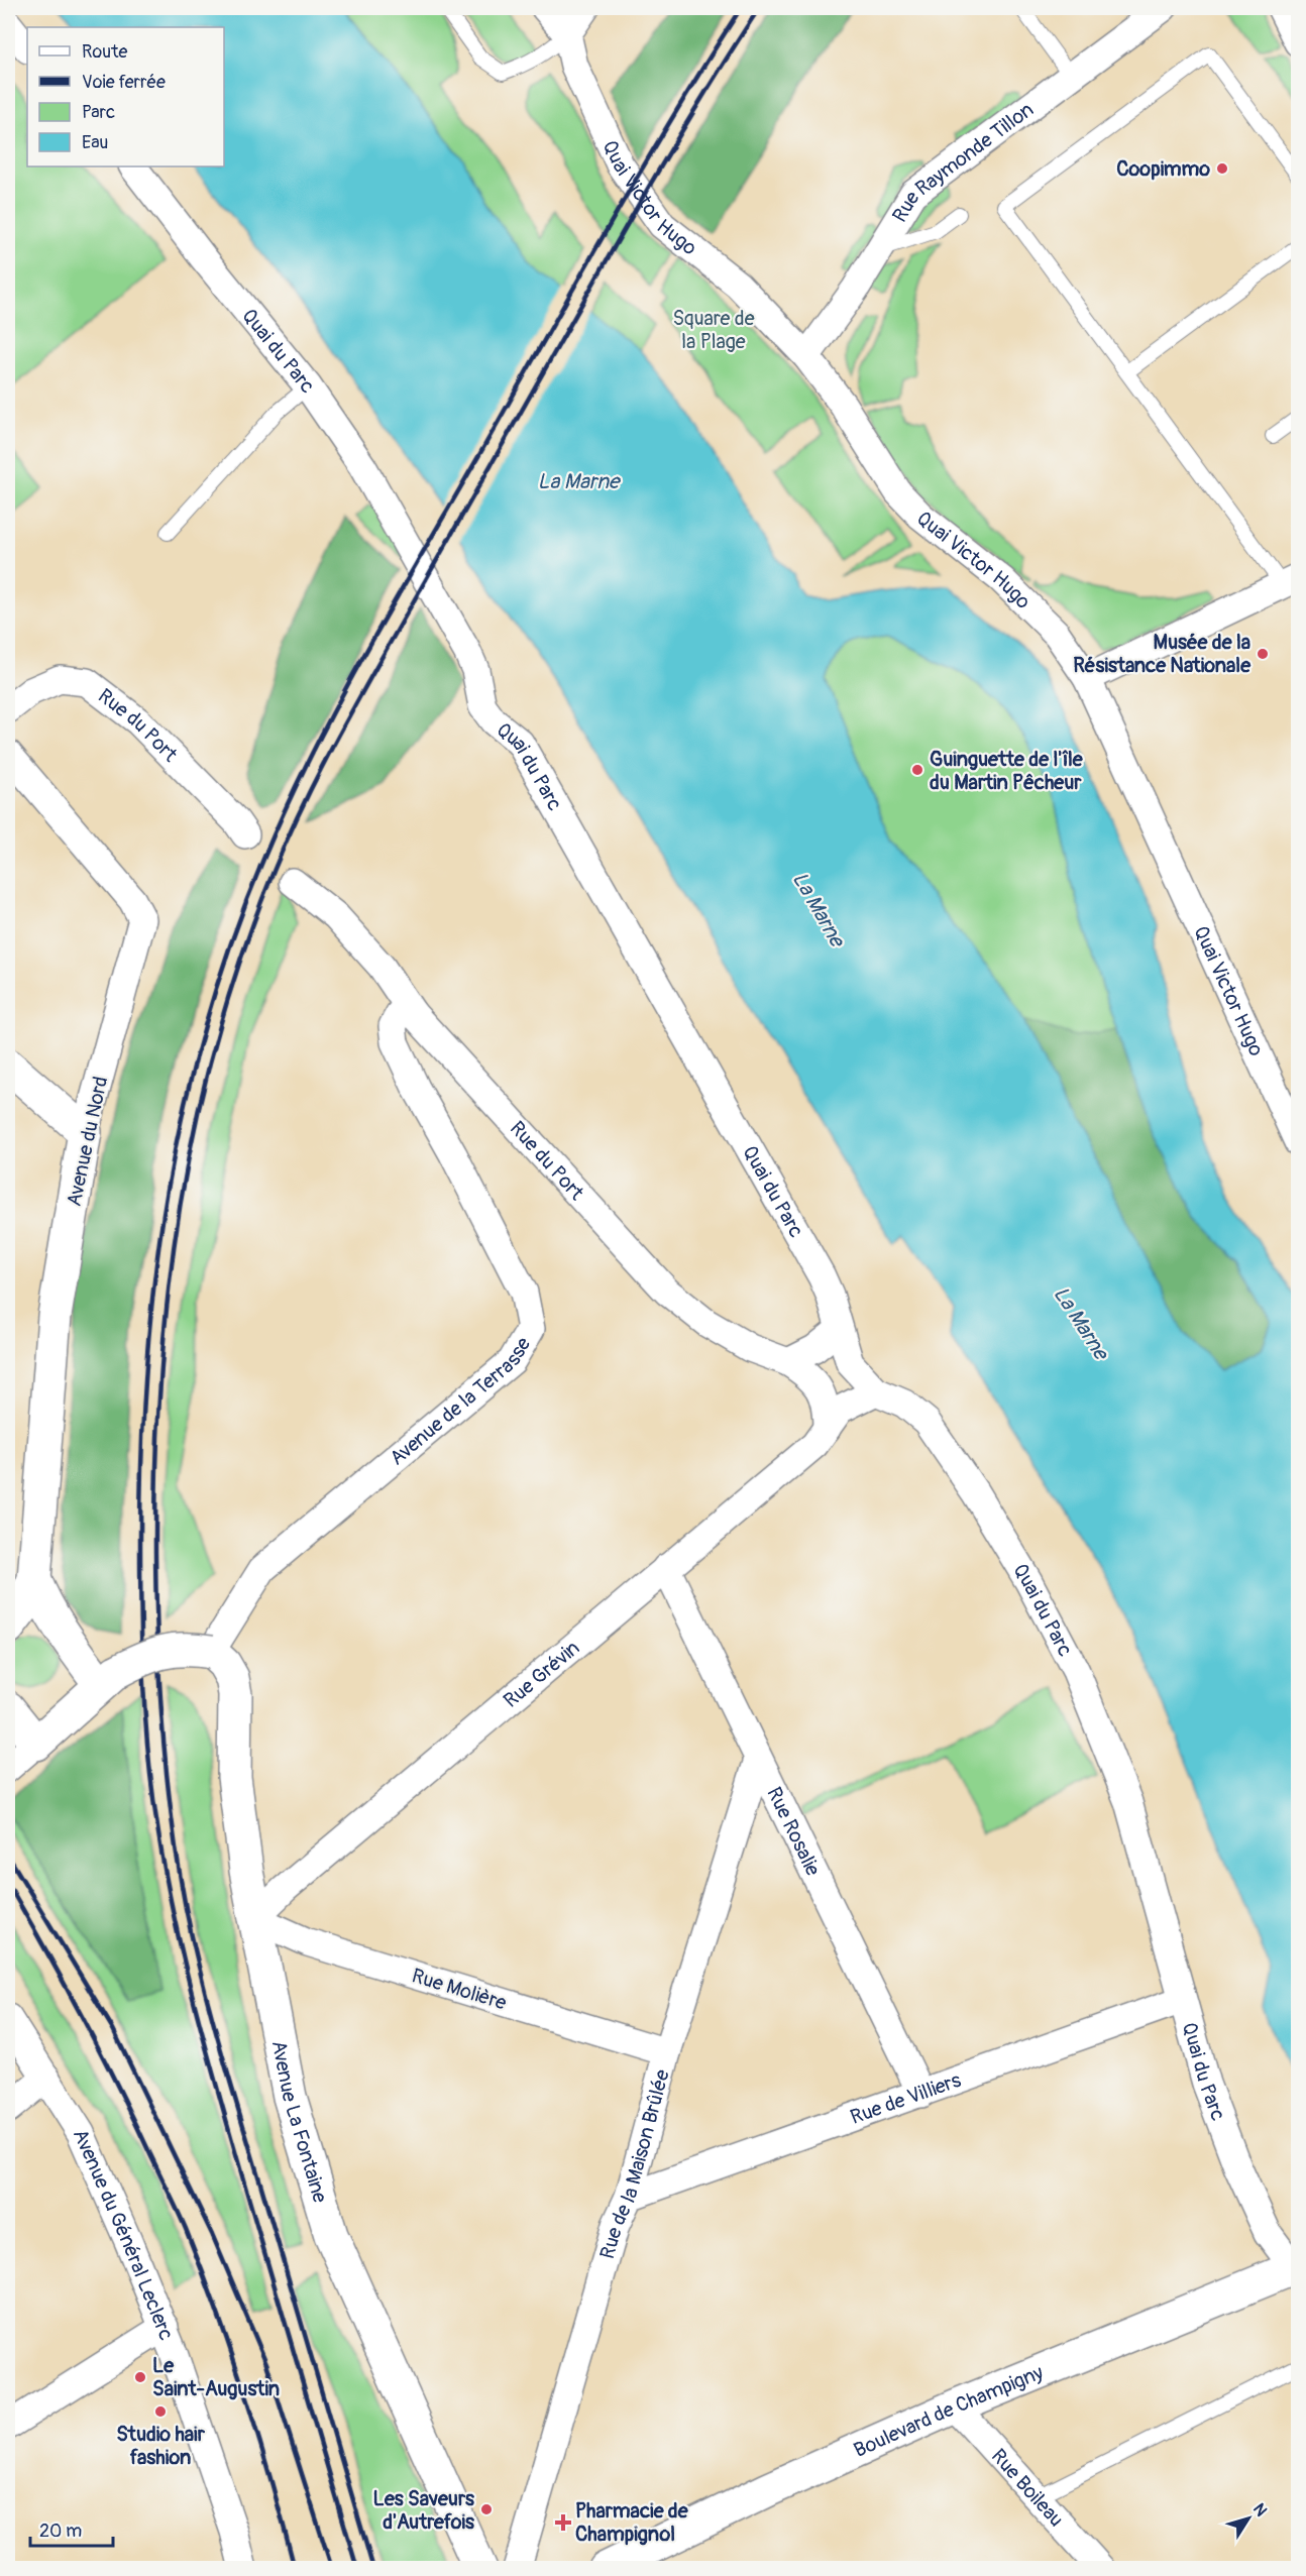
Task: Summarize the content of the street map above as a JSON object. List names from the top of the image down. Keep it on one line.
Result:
{"streets":{"street":["Rue Raymonde Tillon","Quai Victor Hugo","Quai du Parc","Rue du Port","Avenue du Nord","Avenue de la Terrasse","Rue Grévin","Rue Rosalie","Rue Molière","Rue de Villiers","Avenue La Fontaine","Rue de la Maison Brûlée","Avenue du Général Leclerc","Boulevard de Champigny","Rue Boileau"]},"crossings":[["Rue Raymonde Tillon","Quai Victor Hugo"],["Quai du Parc","Rue Grévin"],["Quai du Parc","Rue de Villiers"],["Quai du Parc","Boulevard de Champigny"],["Rue du Port","Avenue de la Terrasse"],["Avenue de la Terrasse","Avenue La Fontaine"],["Rue Grévin","Rue Rosalie"],["Rue Grévin","Rue Molière"],["Rue Grévin","Avenue La Fontaine"],["Rue Rosalie","Rue de Villiers"],["Rue Rosalie","Rue de la Maison Brûlée"],["Rue Molière","Avenue La Fontaine"],["Rue Molière","Rue de la Maison Brûlée"],["Rue de Villiers","Rue de la Maison Brûlée"],["Boulevard de Champigny","Rue Boileau"]],"water":["La Marne"],"parks":["Square de la Plage"],"places":{"other":["Coopimmo","Musée de la Résistance Nationale","Guinguette de l'île du Martin Pêcheur","Le Saint-Augustin","Studio hair fashion","Les Saveurs d'Autrefois"],"health":["Pharmacie de Champignol"]},"legend":["Route","Voie ferrée","Parc","Eau"],"scale_bar":"20 m","north":"top right"}
